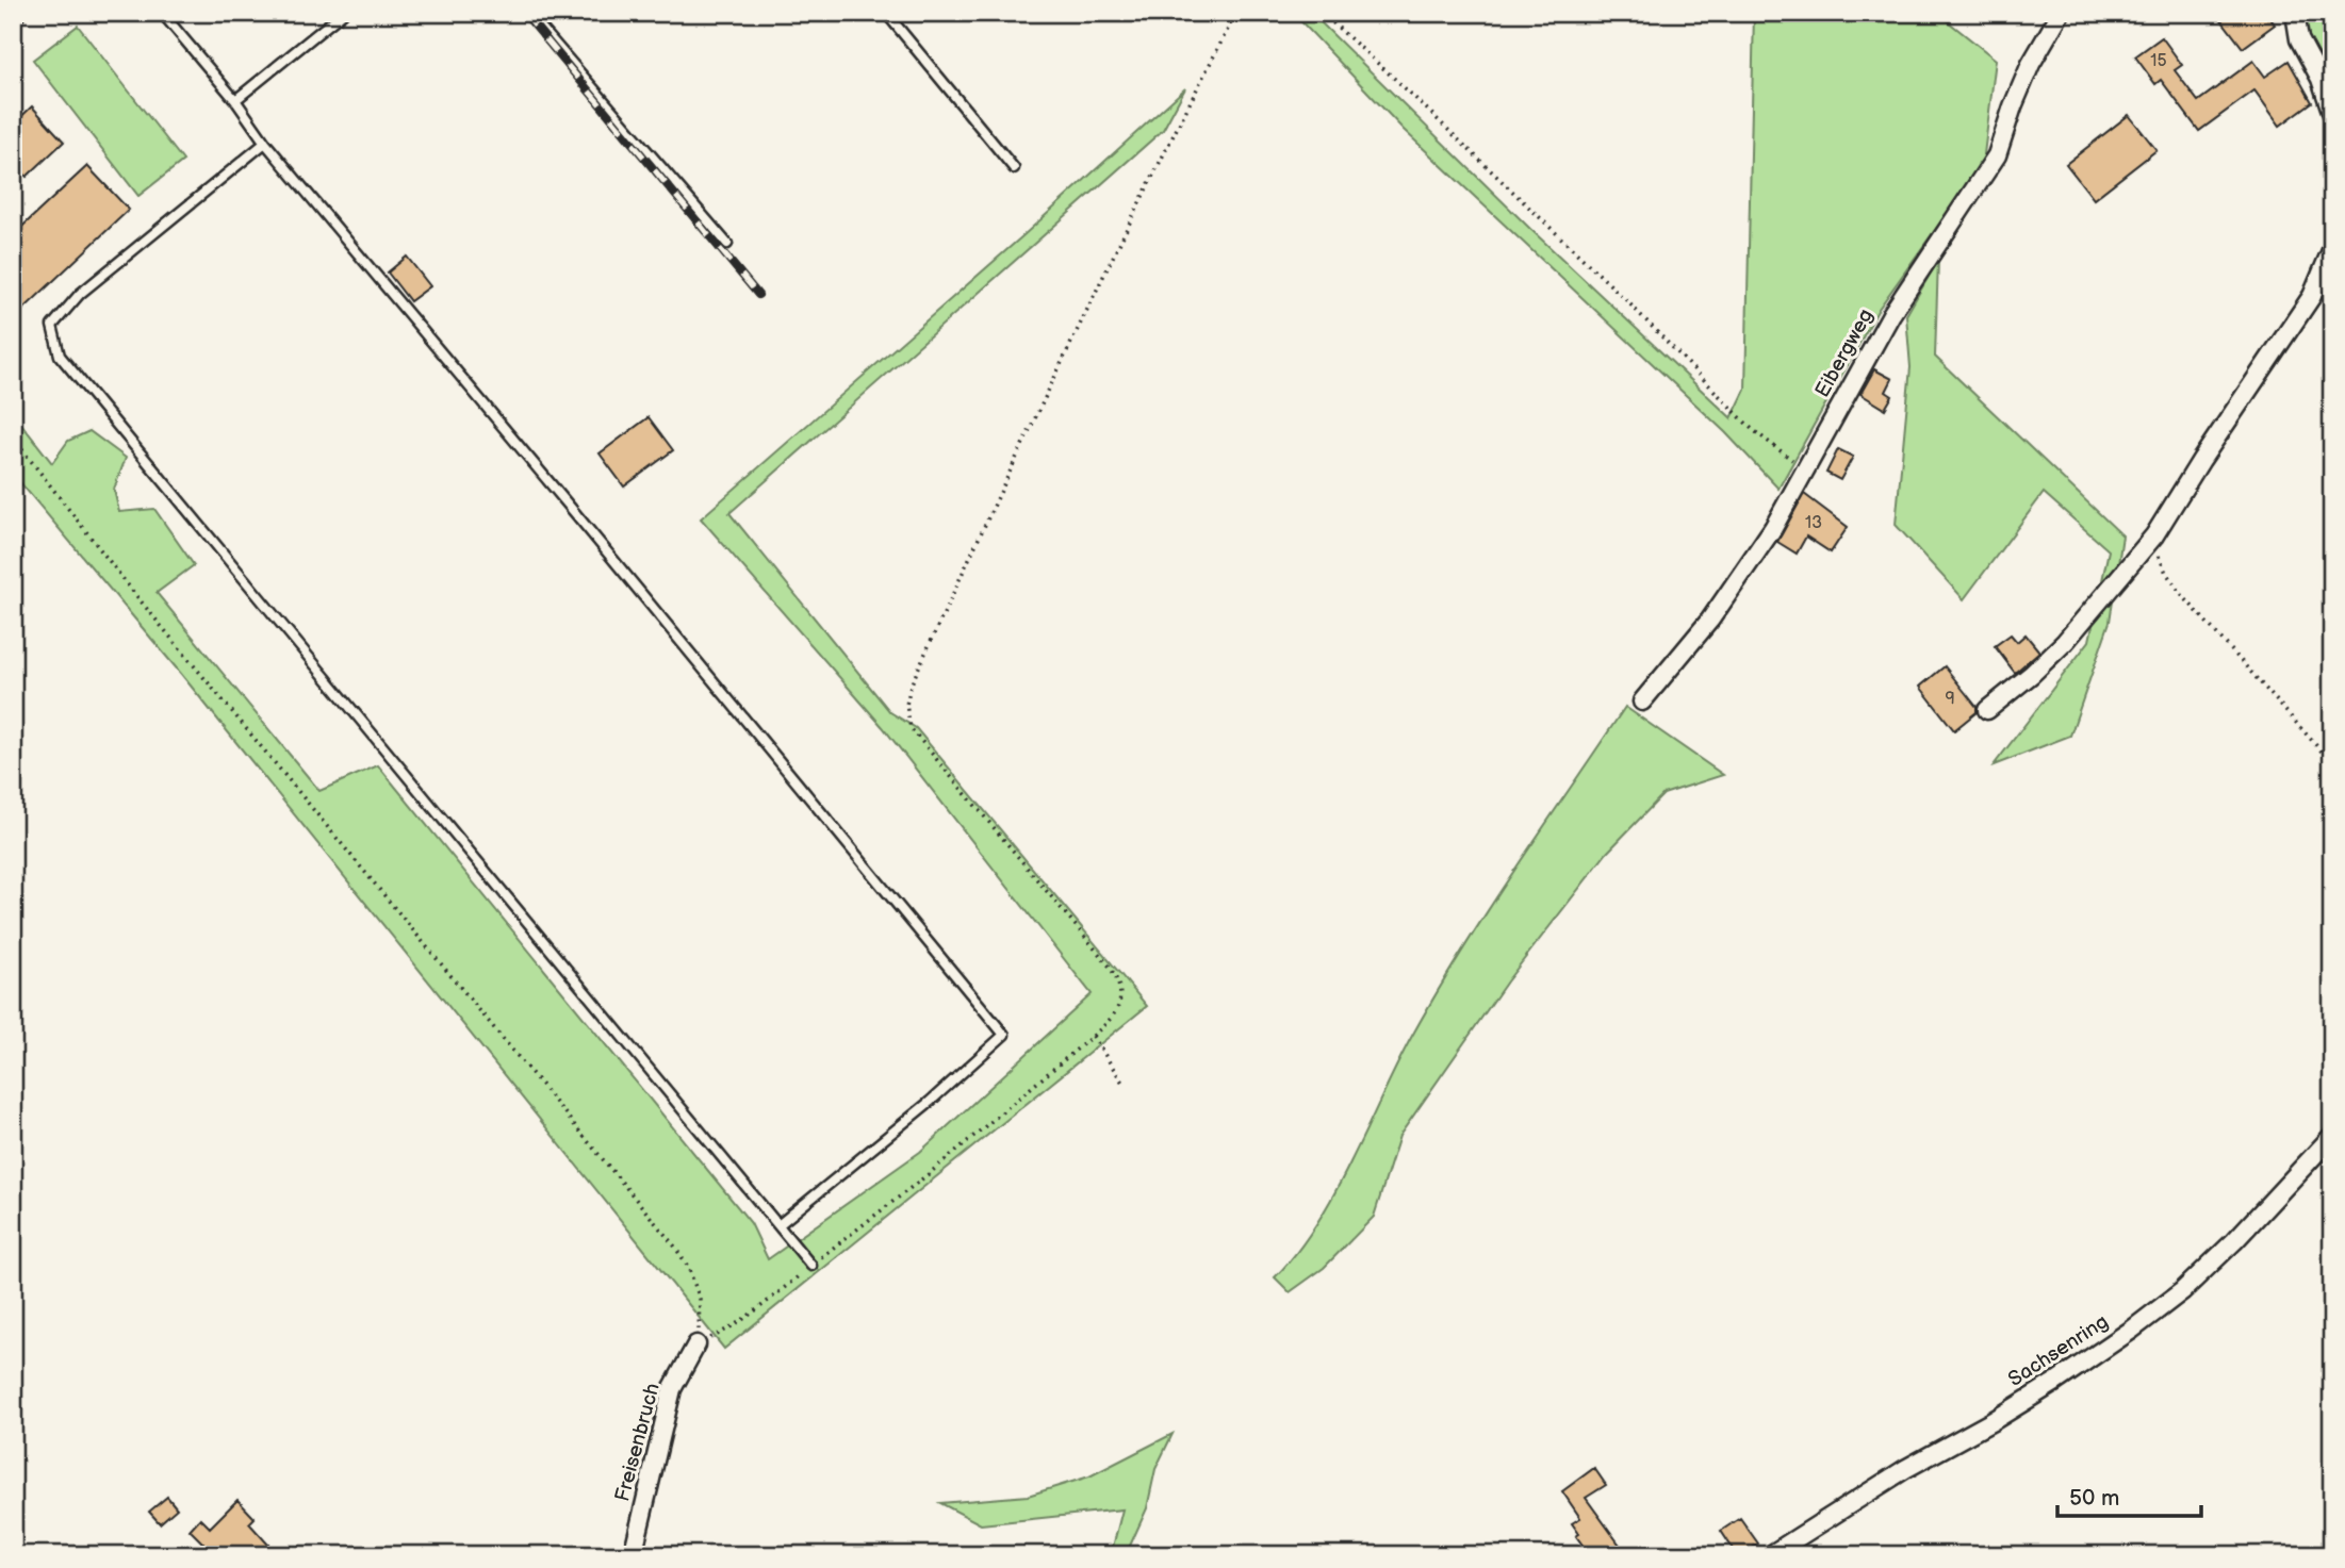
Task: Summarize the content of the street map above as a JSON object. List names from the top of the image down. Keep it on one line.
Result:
{"streets":{"street":["Eibergweg","Sachsenring","Freisenbruch"]},"house_numbers":["15","13","9"],"scale_bar":"50 m"}
